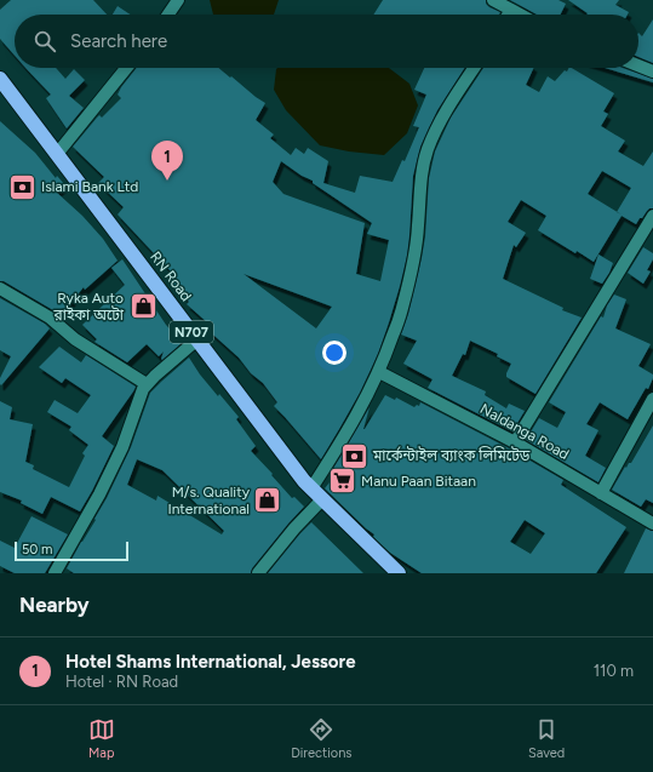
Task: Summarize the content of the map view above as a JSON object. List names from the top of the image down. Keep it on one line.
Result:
{"streets":{"highway":["RN Road","N707"],"street":["Naldanga Road"]},"places":{"bank":["Islami Bank Ltd","মার্কেন্টাইল ব্যাংক লিমিটেড"],"shop":["Ryka Auto রাইকা অটো","M/s. Quality International"],"supermarket":["Manu Paan Bitaan"]},"scale_bar":"50 m","page":{"search":"Search here","pins":"1","scale":"50 m","heading":"Nearby","list":[{"mark":"1","name":"Hotel Shams International, Jessore","note":"Hotel · RN Road","value":"110 m"}],"nav":["Map","Directions","Saved"]}}
